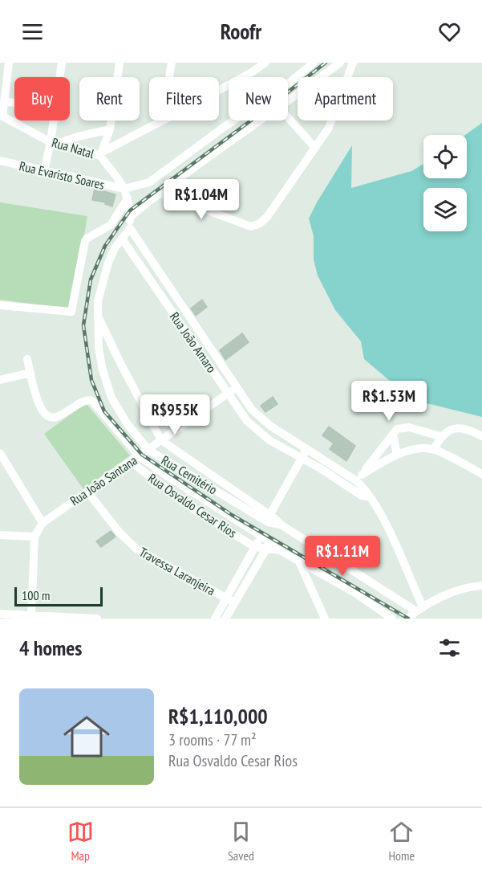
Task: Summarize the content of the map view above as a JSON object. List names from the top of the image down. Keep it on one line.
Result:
{"streets":{"street":["Rua Natal","Rua Evaristo Soares","Rua João Amaro","Rua Cemitério","Rua João Santana","Rua Osvaldo Cesar Rios","Travessa Laranjeira"]},"crossings":[["Rua Natal","Rua Evaristo Soares"],["Rua Natal","Rua João Amaro"],["Rua Natal","Rua Cemitério"],["Rua João Amaro","Rua Cemitério"],["Rua João Amaro","Rua João Santana"],["Rua Cemitério","Rua João Santana"],["Rua João Santana","Rua Osvaldo Cesar Rios"],["Rua João Santana","Travessa Laranjeira"]],"scale_bar":"100 m","page":{"header":"Roofr","chip":["Buy","Rent","Filters","New","Apartment"],"price":["R$1.04M","R$1.53M","R$955K","R$1.11M"],"scale":"100 m","heading":"4 homes","list":[{"name":"R$1,110,000","note":"3 rooms · 77 m² · Rua Osvaldo Cesar Rios"}],"tabs":["Map","Saved","Home"]}}
